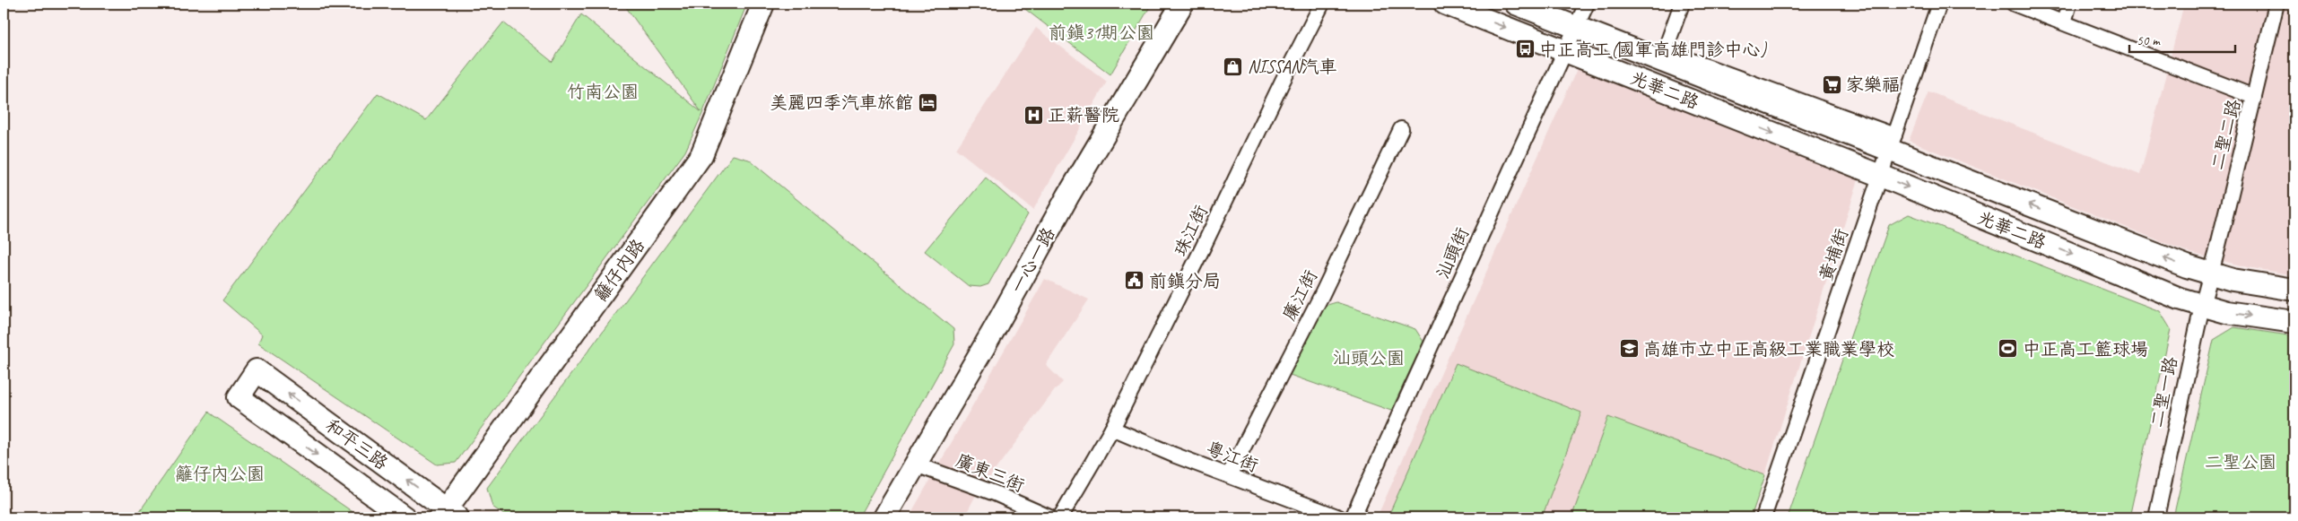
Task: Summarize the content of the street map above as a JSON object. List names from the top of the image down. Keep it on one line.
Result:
{"streets":{"street":["光華二路","二聖二路","珠江街","汕頭街","黃埔街","一心一路","籬仔內路","廉江街","二聖一路","和平三路","粵江街","廣東三街"]},"crossings":[["光華二路","二聖二路"],["光華二路","汕頭街"],["光華二路","黃埔街"],["光華二路","二聖一路"],["二聖二路","二聖一路"],["珠江街","粵江街"],["一心一路","廣東三街"],["籬仔內路","和平三路"],["廉江街","粵江街"]],"parks":["前鎮31期公園","竹南公園","汕頭公園","二聖公園","籬仔內公園"],"places":{"bus stop":["中正高工(國軍高雄門診中心)"],"shop":["NISSAN汽車"],"supermarket":["家樂福"],"hotel":["美麗四季汽車旅館"],"hospital":["正薪醫院"],"public building":["前鎮分局"],"school or university":["高雄市立中正高級工業職業學校"],"sports":["中正高工籃球場"]},"scale_bar":"50 m"}
